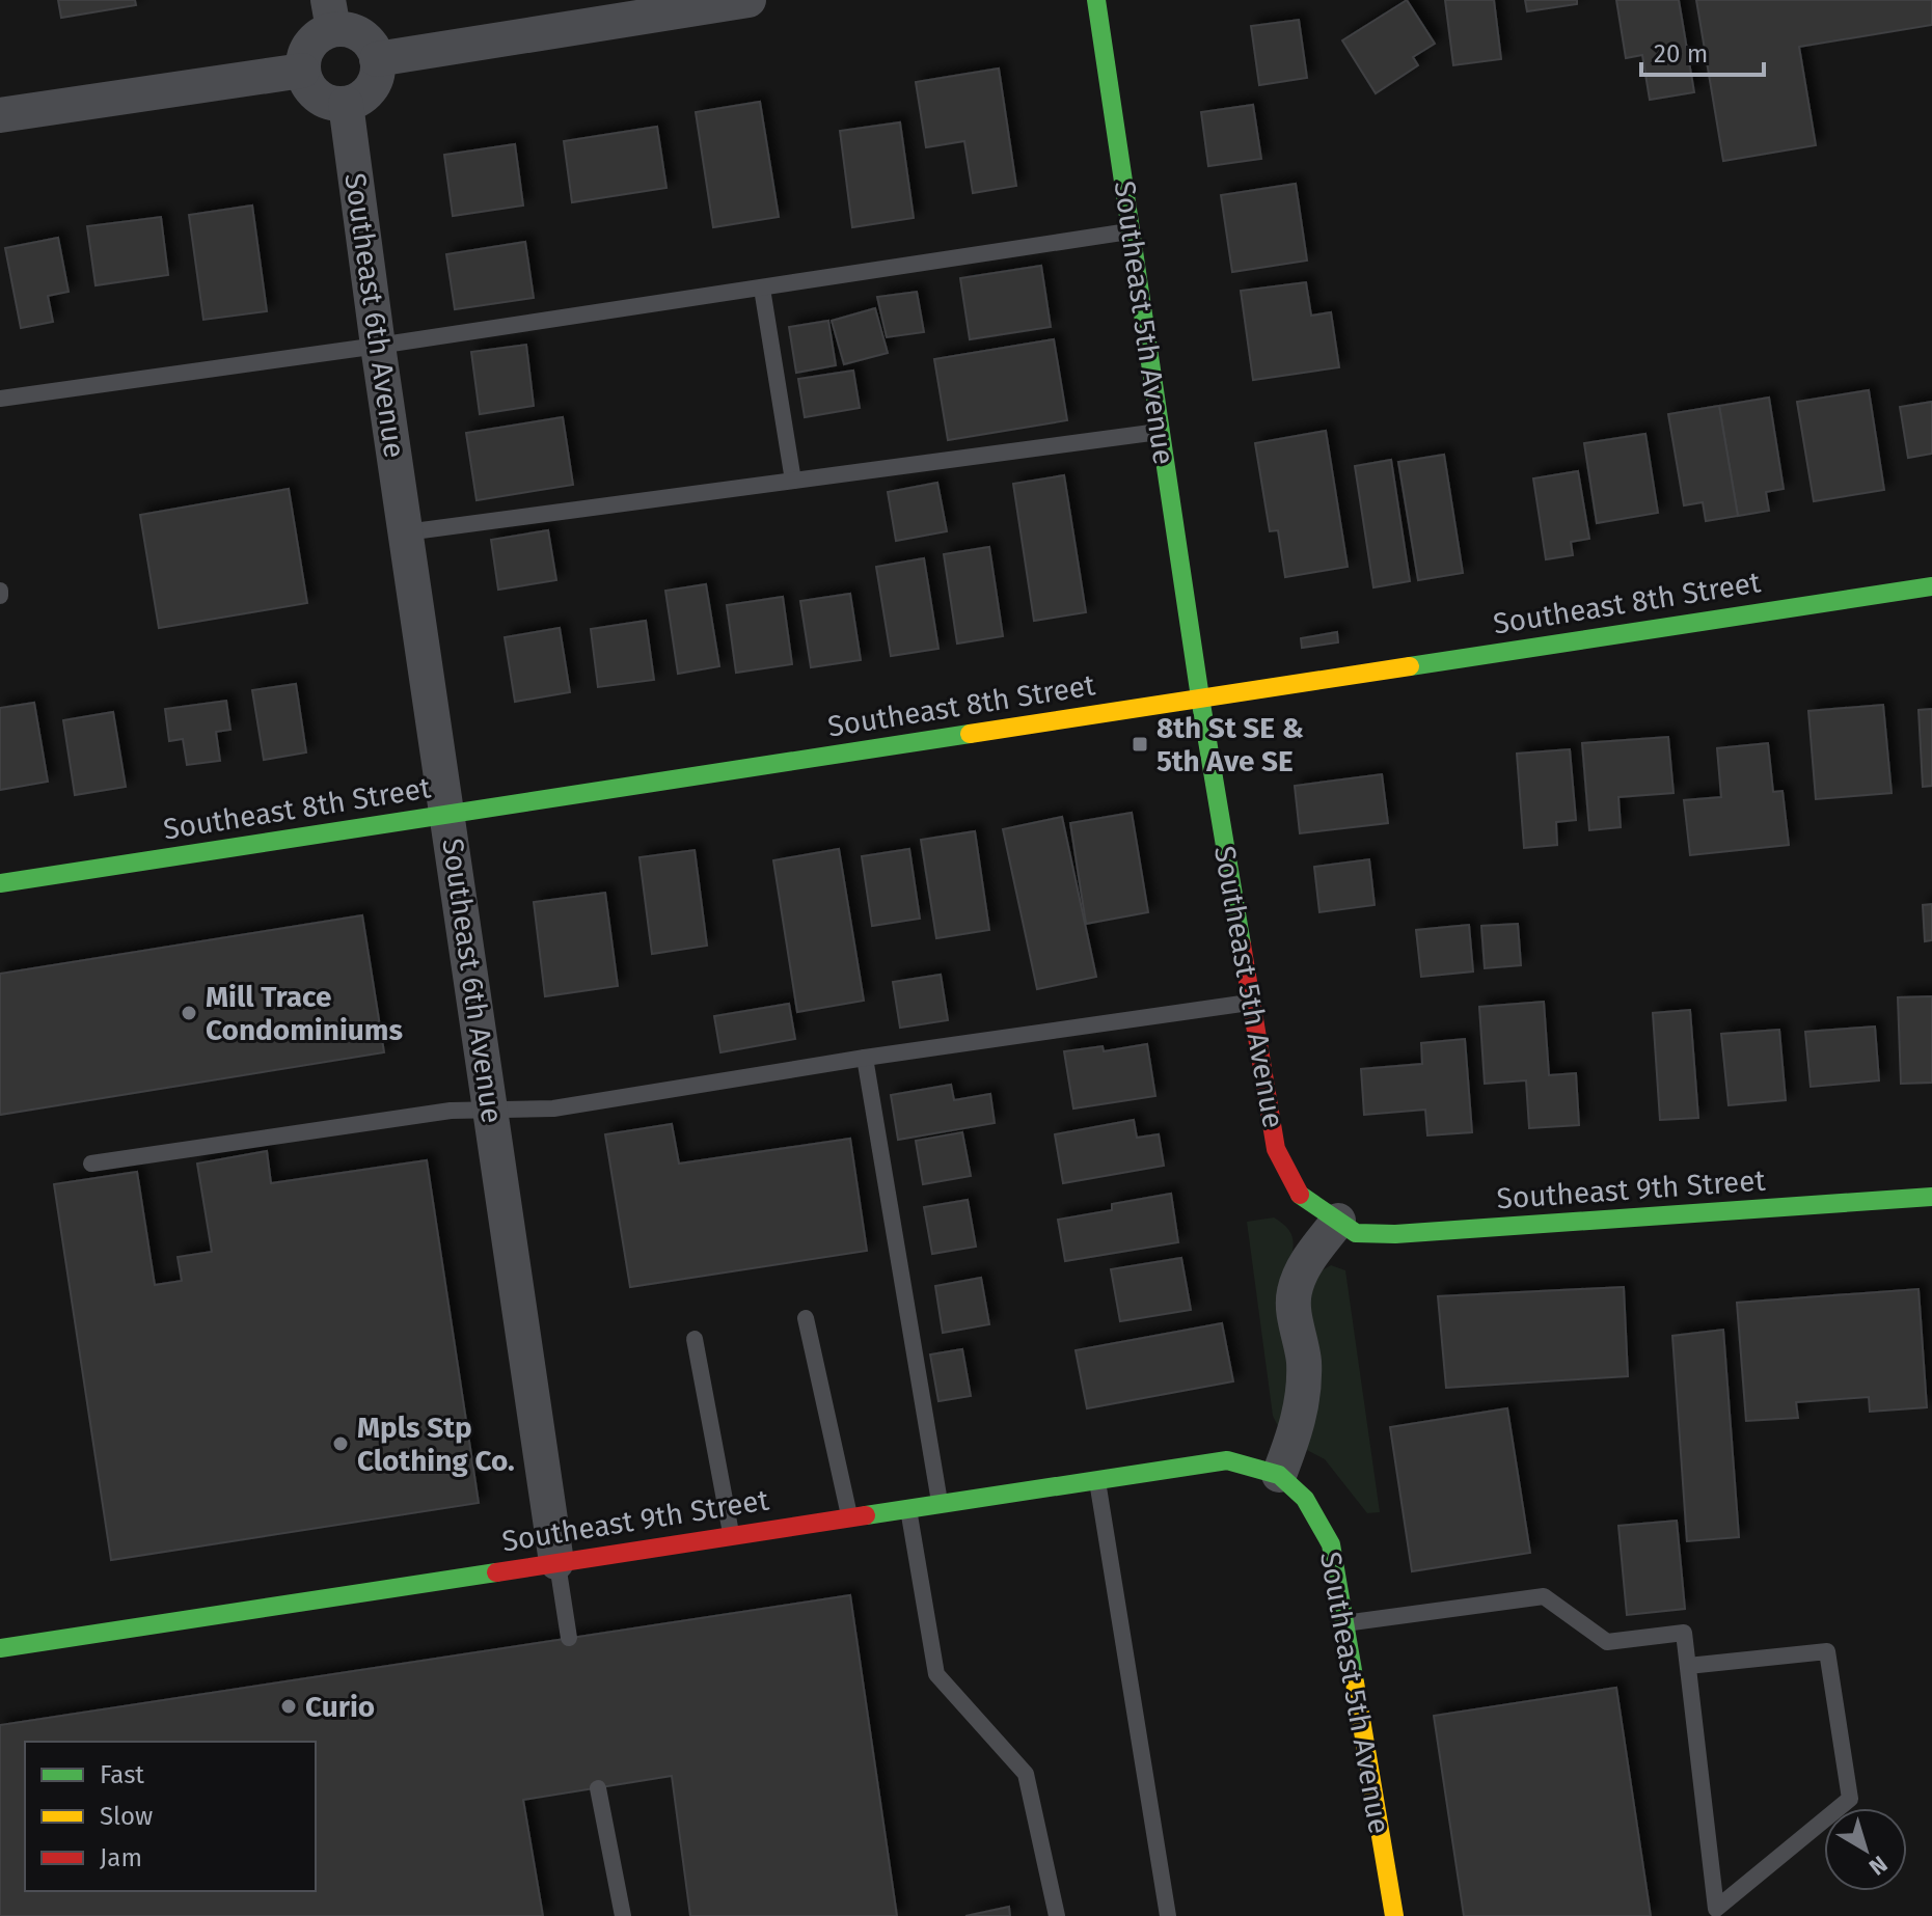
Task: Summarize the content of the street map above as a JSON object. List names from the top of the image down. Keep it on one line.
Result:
{"streets":{"street":["Southeast 6th Avenue","Southeast 5th Avenue","Southeast 8th Street","Southeast 9th Street"]},"crossings":[["Southeast 6th Avenue","Southeast 8th Street"],["Southeast 6th Avenue","Southeast 9th Street"],["Southeast 5th Avenue","Southeast 8th Street"],["Southeast 5th Avenue","Southeast 9th Street"]],"places":{"transit":["8th St SE & 5th Ave SE"],"other":["Mill Trace Condominiums","Mpls Stp Clothing Co.","Curio"]},"legend":["Fast","Slow","Jam"],"scale_bar":"20 m","north":"bottom right"}
